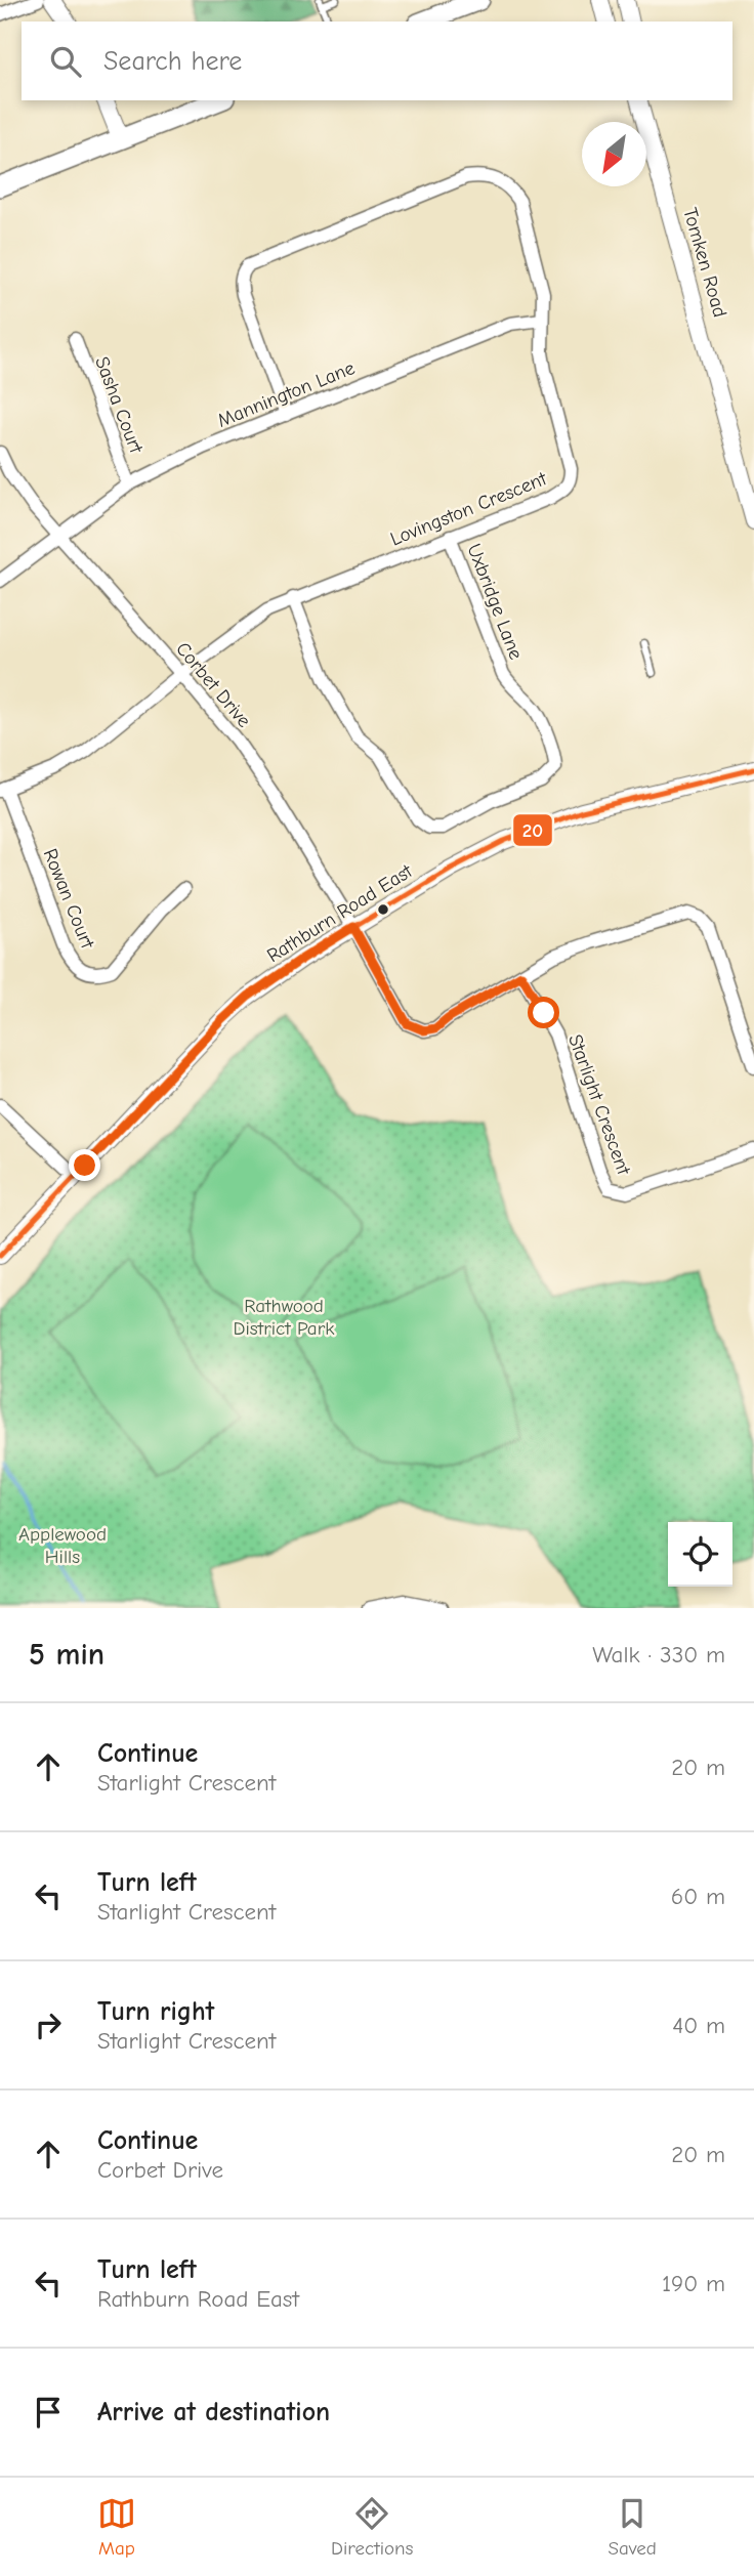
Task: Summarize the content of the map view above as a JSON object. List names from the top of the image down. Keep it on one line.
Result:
{"streets":{"street":["Tomken Road","Mannington Lane","Sasha Court","Lovingston Crescent","Uxbridge Lane","Corbet Drive","Rowan Court","Rathburn Road East","Starlight Crescent"]},"crossings":[["Mannington Lane","Sasha Court"],["Mannington Lane","Lovingston Crescent"],["Mannington Lane","Corbet Drive"],["Lovingston Crescent","Uxbridge Lane"],["Lovingston Crescent","Corbet Drive"],["Lovingston Crescent","Rowan Court"],["Corbet Drive","Rathburn Road East"],["Corbet Drive","Starlight Crescent"]],"parks":["Rathwood District Park","Applewood Hills"],"lines":["transit line 20"],"north":"bottom left","page":{"search":"Search here","heading":["5 min","Walk · 330 m"],"list":[["Continue","Starlight Crescent","20 m"],["Turn left","Starlight Crescent","60 m"],["Turn right","Starlight Crescent","40 m"],["Continue","Corbet Drive","20 m"],["Turn left","Rathburn Road East","190 m"],"Arrive at destination"],"nav":["Map","Directions","Saved"]}}
